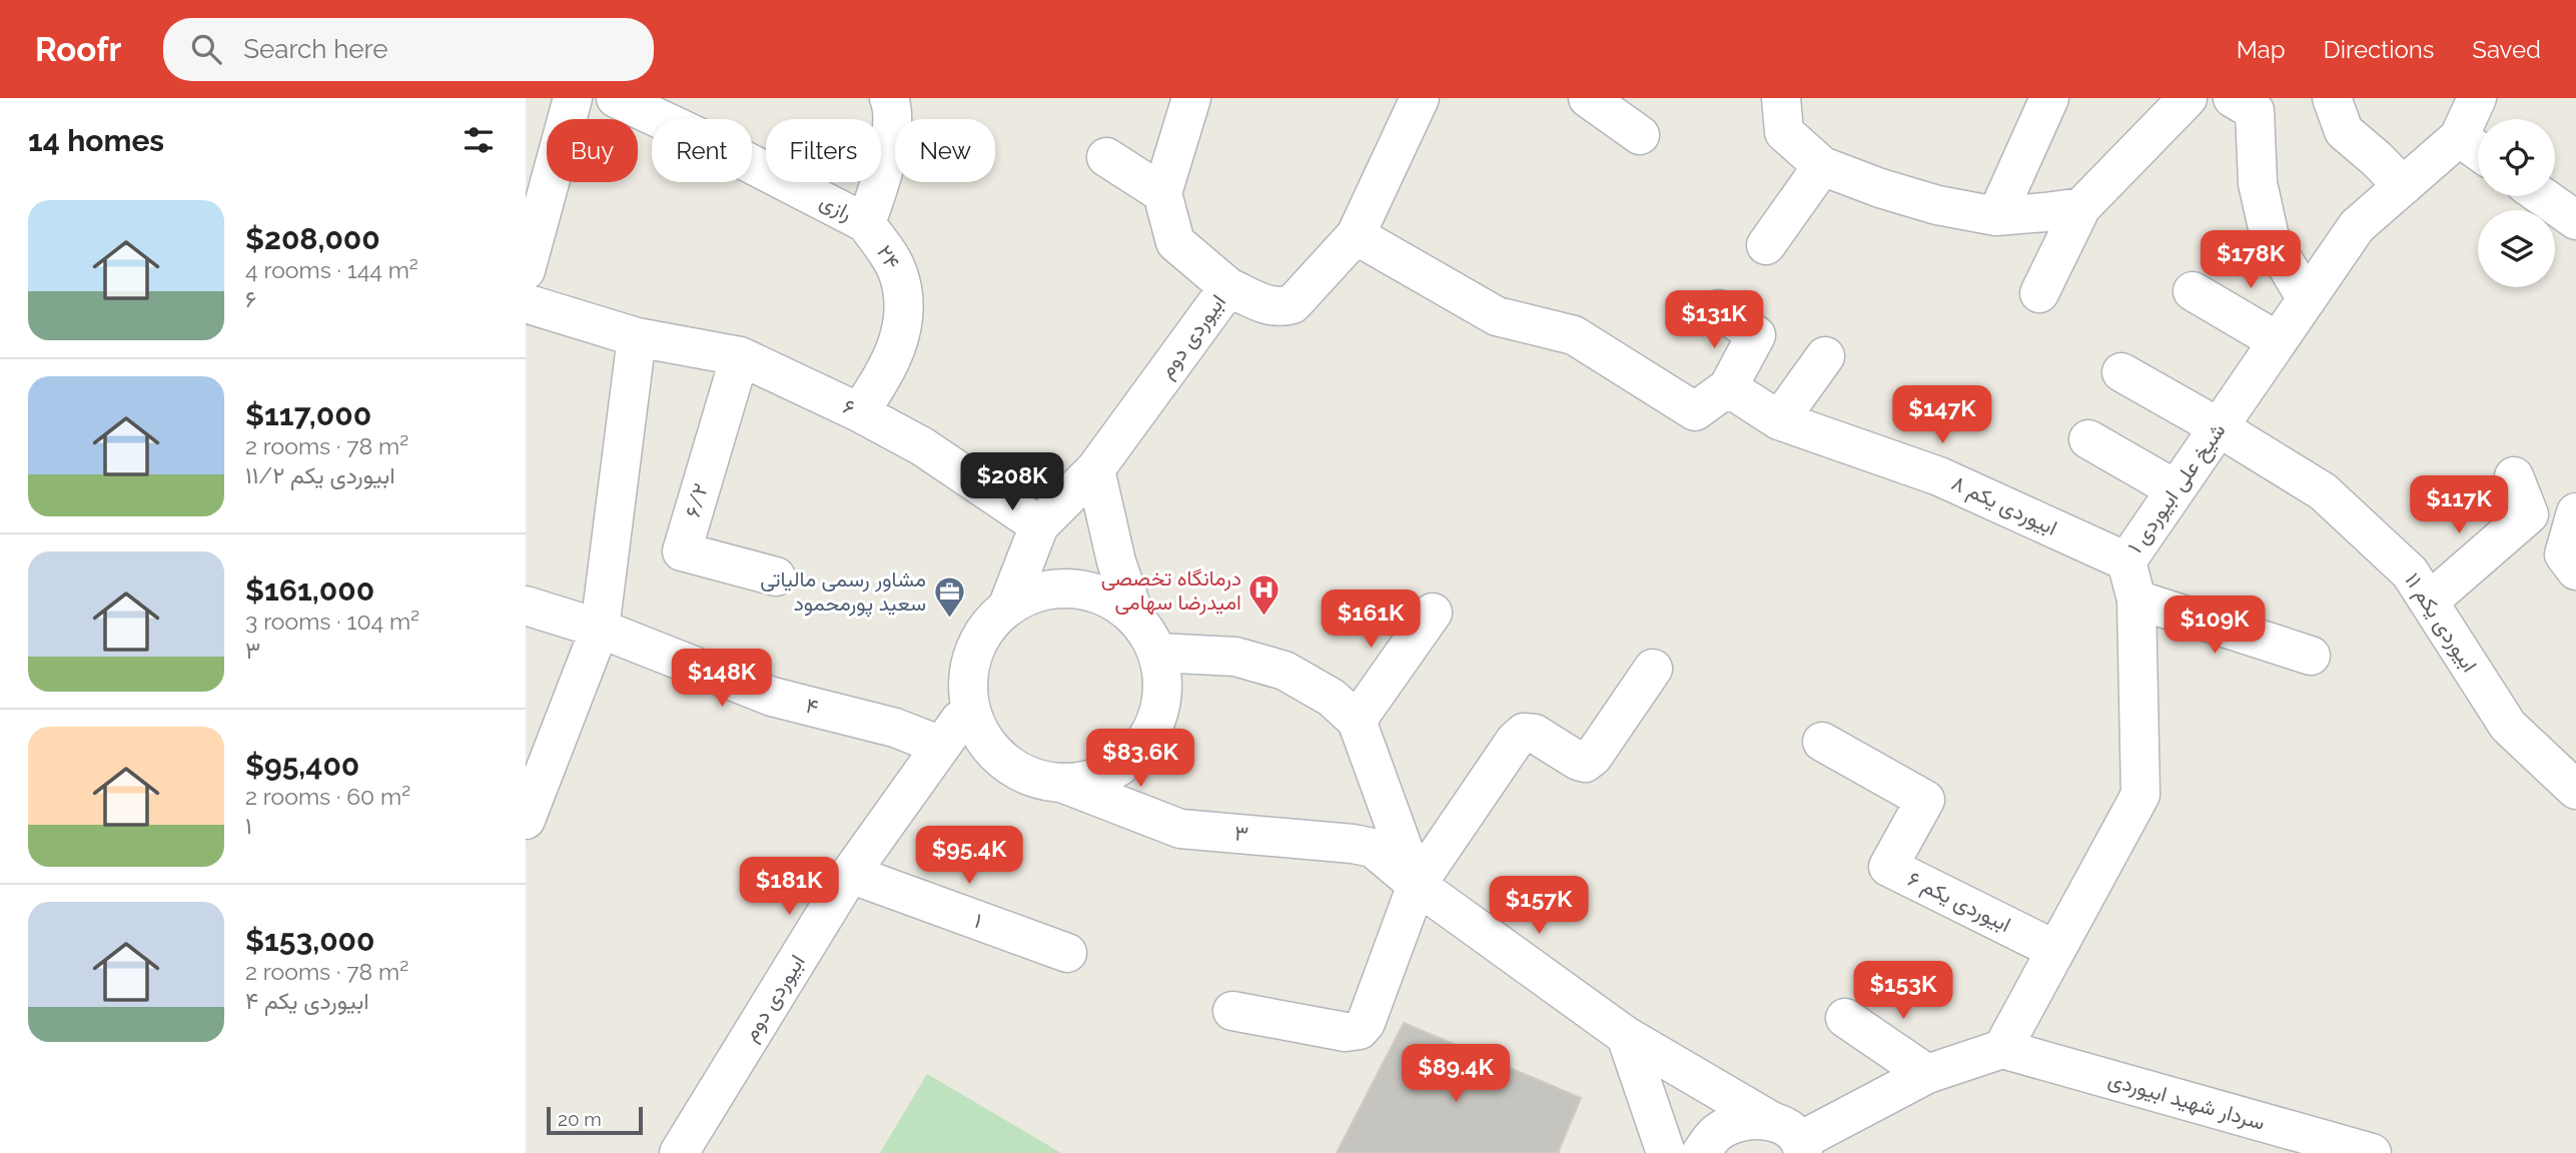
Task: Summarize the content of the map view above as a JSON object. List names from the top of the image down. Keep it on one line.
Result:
{"streets":{"street":["رازی","۲۴","ابیوردی دوم","۶","شیخ علی ابیوردی ۱","۶/۲","۸ ابیوردی یکم","۱۱ ابیوردی یکم","۴","۳","۶ ابیوردی یکم","۱","سردار شهید ابیوردی"]},"crossings":[["رازی","۲۴"],["۲۴","۶"],["ابیوردی دوم","۶"],["ابیوردی دوم","۴"],["ابیوردی دوم","۳"],["ابیوردی دوم","۱"],["۶","۶/۲"],["شیخ علی ابیوردی ۱","۸ ابیوردی یکم"],["شیخ علی ابیوردی ۱","۱۱ ابیوردی یکم"],["شیخ علی ابیوردی ۱","۶ ابیوردی یکم"],["شیخ علی ابیوردی ۱","سردار شهید ابیوردی"],["۴","۳"]],"places":{"hospital":["درمانگاه تخصصی امیدرضا سهامی"],"office":["مشاور رسمی مالیاتی سعید پورمحمود"]},"scale_bar":"20 m","page":{"header":"Roofr","search":"Search here","nav":["Map","Directions","Saved"],"heading":"14 homes","chip":["Buy","Rent","Filters","New"],"list":[{"name":"$208,000","note":"4 rooms · 144 m² · ۶"},{"name":"$117,000","note":"2 rooms · 78 m² · ۱۱/۲ ابیوردی یکم"},{"name":"$161,000","note":"3 rooms · 104 m² · ۳"},{"name":"$95,400","note":"2 rooms · 60 m² · ۱"},{"name":"$153,000","note":"2 rooms · 78 m² · ۴ ابیوردی یکم"}],"price":["$178K","$131K","$147K","$208K","$117K","$161K","$109K","$148K","$83.6K","$95.4K","$181K","$157K","$153K","$89.4K"],"scale":"20 m"}}
